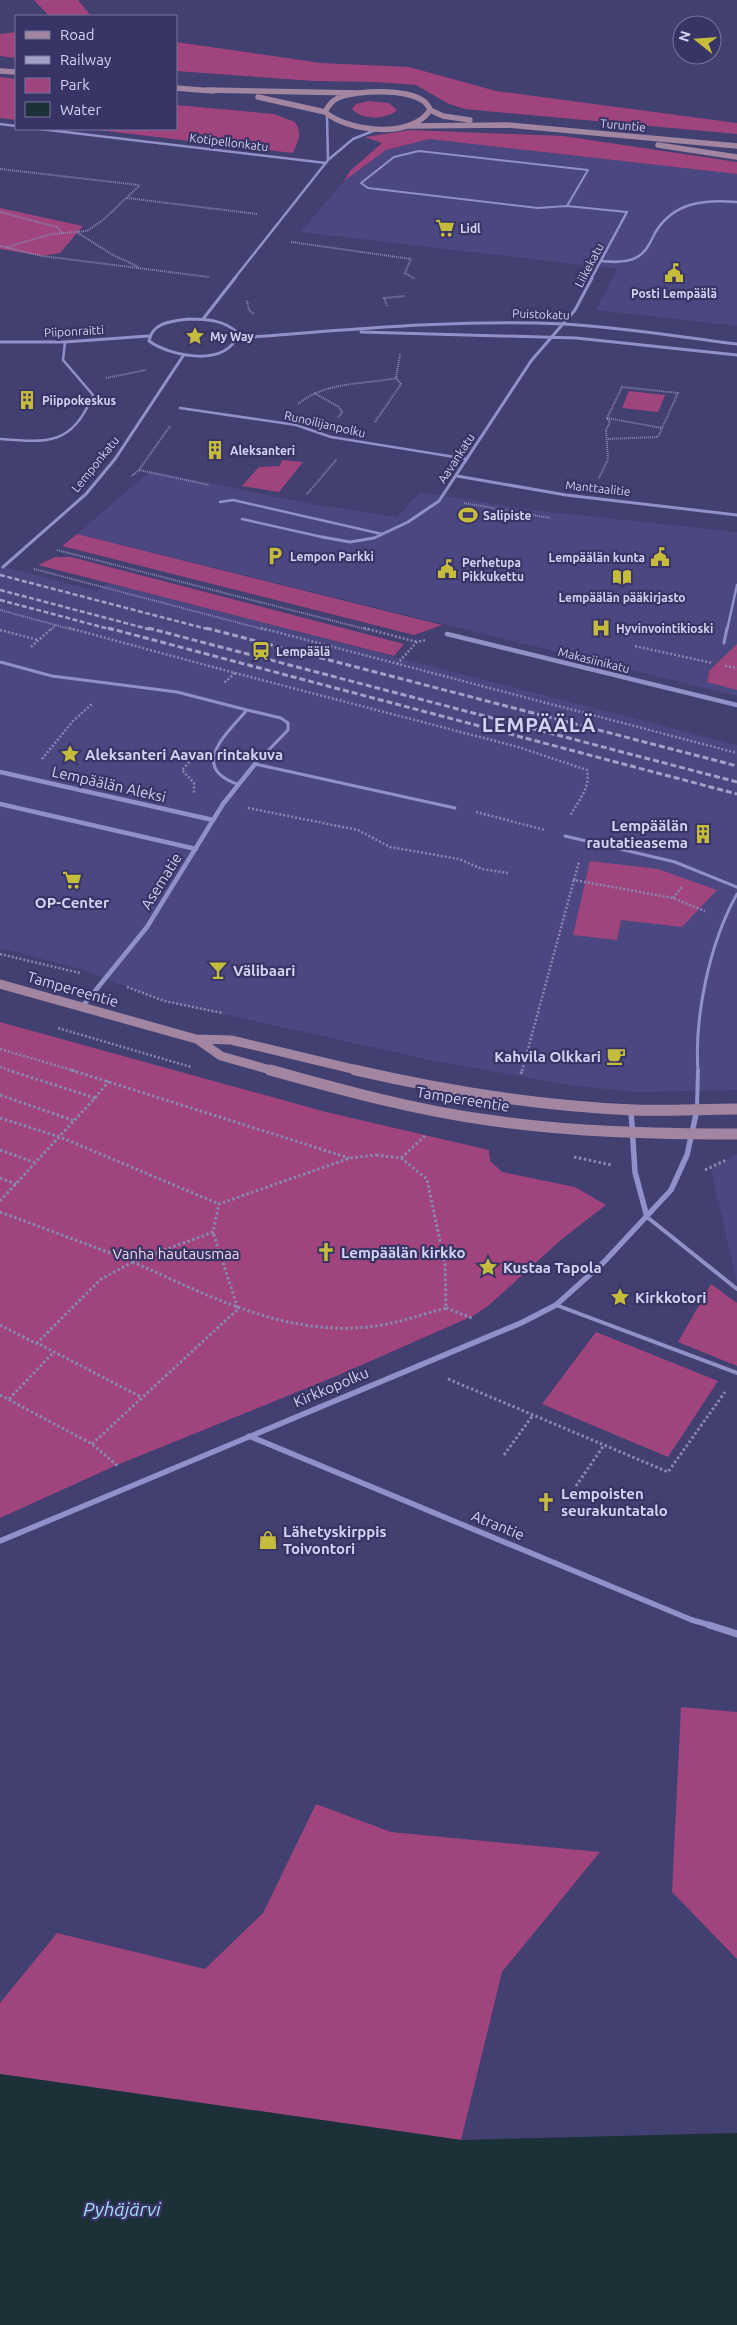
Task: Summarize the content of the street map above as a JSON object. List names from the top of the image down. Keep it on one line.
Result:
{"streets":{"main road":["Turuntie","Tampereentie"],"street":["Kotipellonkatu","Liikekatu","Puistokatu","Piiponraitti","Aavankatu","Lemponkatu","Manttaalitie","Makasiinikatu","Lempäälän Aleksi","Asematie","Kirkkopolku","Atrantie"],"lane":["Runoilijanpolku"]},"crossings":[["Liikekatu","Puistokatu"],["Liikekatu","Aavankatu"],["Puistokatu","Aavankatu"],["Runoilijanpolku","Aavankatu"],["Aavankatu","Manttaalitie"],["Lempäälän Aleksi","Asematie"],["Asematie","Tampereentie"],["Tampereentie","Kirkkopolku"],["Kirkkopolku","Atrantie"]],"districts":["LEMPÄÄLÄ"],"water":["Pyhäjärvi"],"parks":["Vanha hautausmaa"],"places":{"supermarket":["Lidl","OP-Center"],"public building":["Posti Lempäälä","Lempäälän kunta","Perhetupa Pikkukettu"],"place":["My Way","Aleksanteri Aavan rintakuva","Kustaa Tapola","Kirkkotori"],"building":["Piippokeskus","Aleksanteri","Lempäälän rautatieasema"],"sports":["Salipiste"],"parking":["Lempon Parkki"],"library":["Lempäälän pääkirjasto"],"hospital":["Hyvinvointikioski"],"station":["Lempäälä"],"bar":["Välibaari"],"cafe":["Kahvila Olkkari"],"church":["Lempäälän kirkko","Lempoisten seurakuntatalo"],"shop":["Lähetyskirppis Toivontori"]},"legend":["Road","Railway","Park","Water"],"north":"left"}
